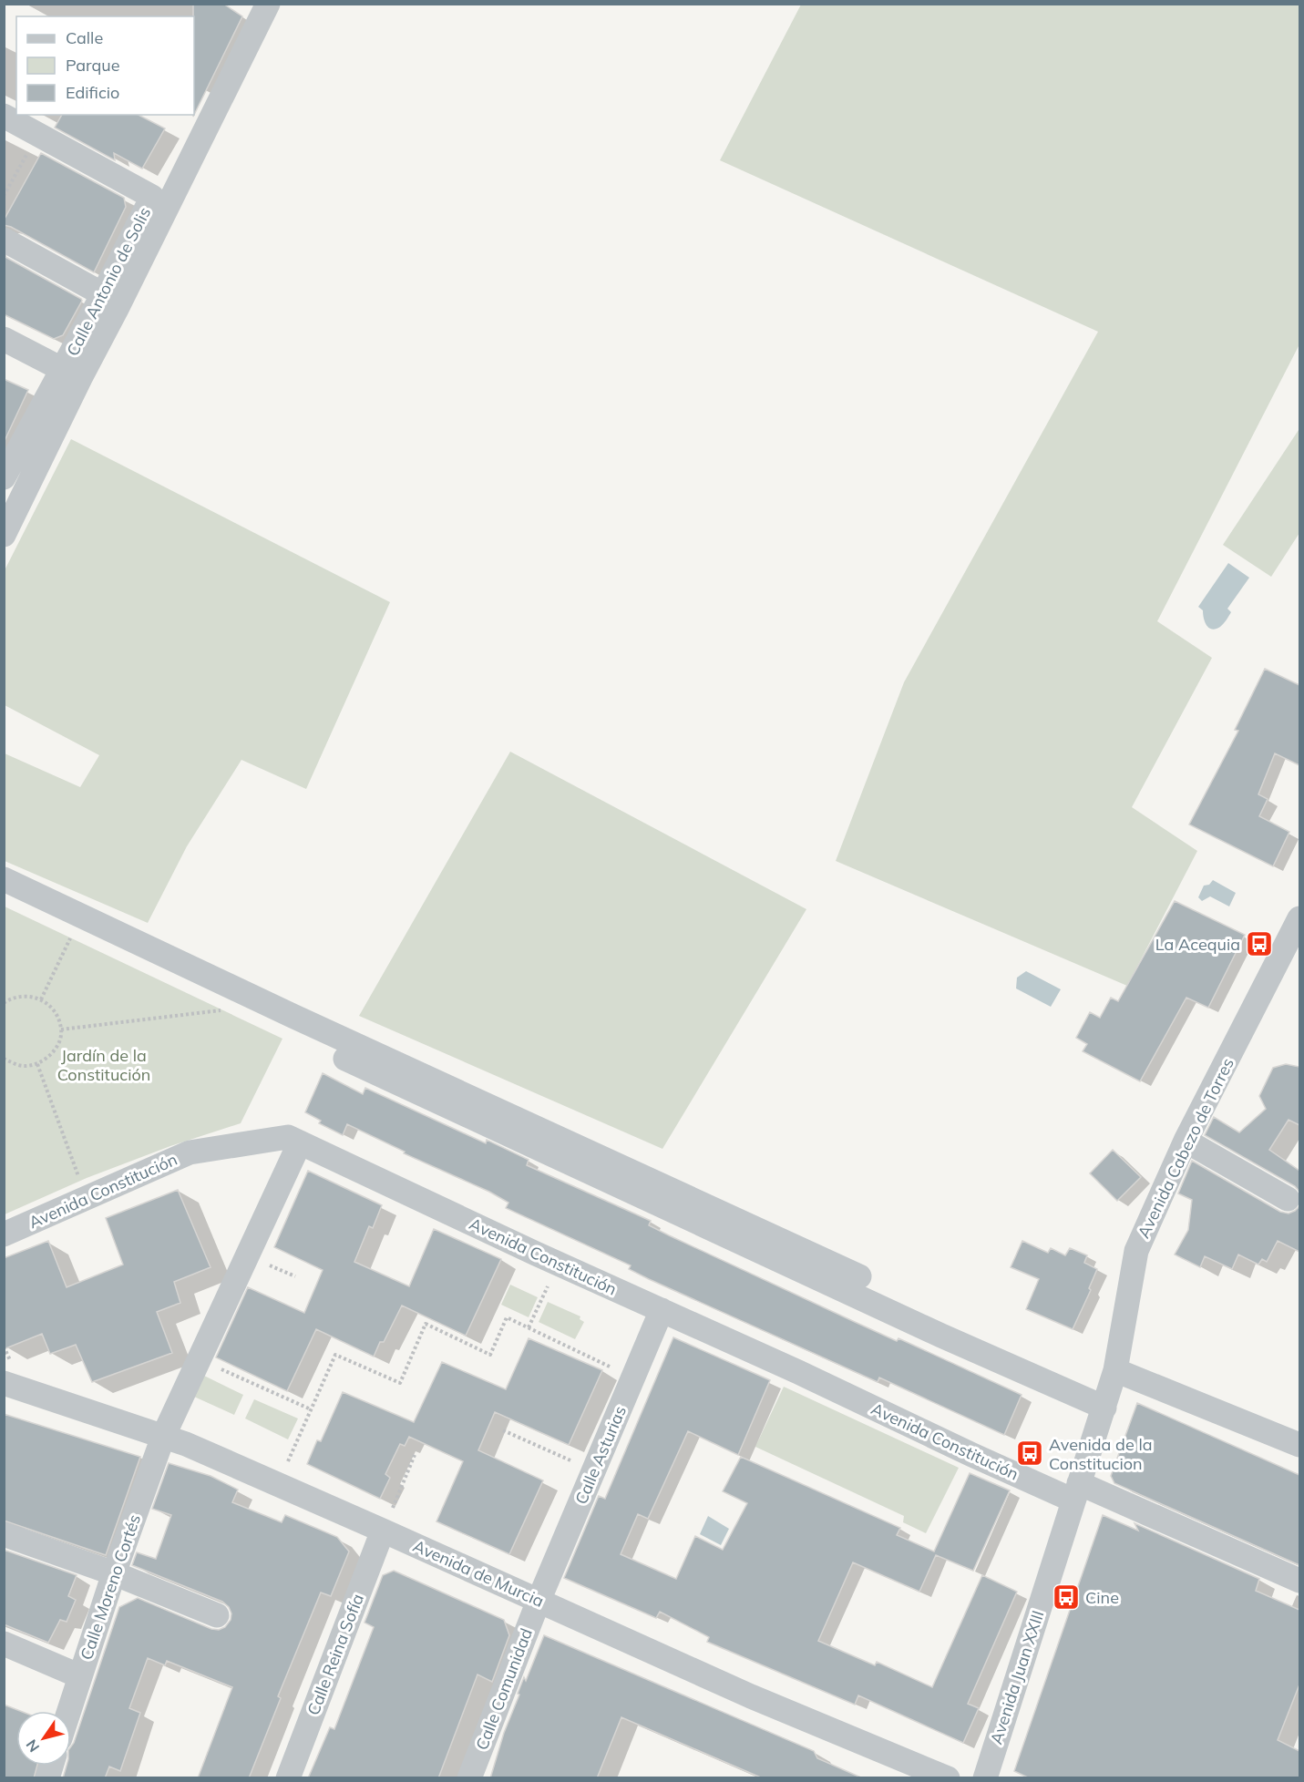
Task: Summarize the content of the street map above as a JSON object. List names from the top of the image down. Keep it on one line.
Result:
{"streets":{"street":["Calle Antonio de Solis","Avenida Cabezo de Torres","Avenida Constitución","Calle Asturias","Avenida de Murcia","Calle Moreno Cortés","Calle Reina Sofía","Avenida Juan XXIII","Calle Comunidad"]},"crossings":[["Avenida Cabezo de Torres","Avenida Constitución"],["Avenida Cabezo de Torres","Avenida Juan XXIII"],["Avenida Constitución","Calle Asturias"],["Avenida Constitución","Calle Moreno Cortés"],["Avenida Constitución","Avenida Juan XXIII"],["Calle Asturias","Avenida de Murcia"],["Calle Asturias","Calle Comunidad"],["Avenida de Murcia","Calle Moreno Cortés"],["Avenida de Murcia","Calle Reina Sofía"],["Avenida de Murcia","Calle Comunidad"]],"parks":["Jardín de la Constitución"],"places":{"bus stop":["La Acequia","Avenida de la Constitucion","Cine"]},"legend":["Calle","Parque","Edificio"],"north":"bottom left"}
